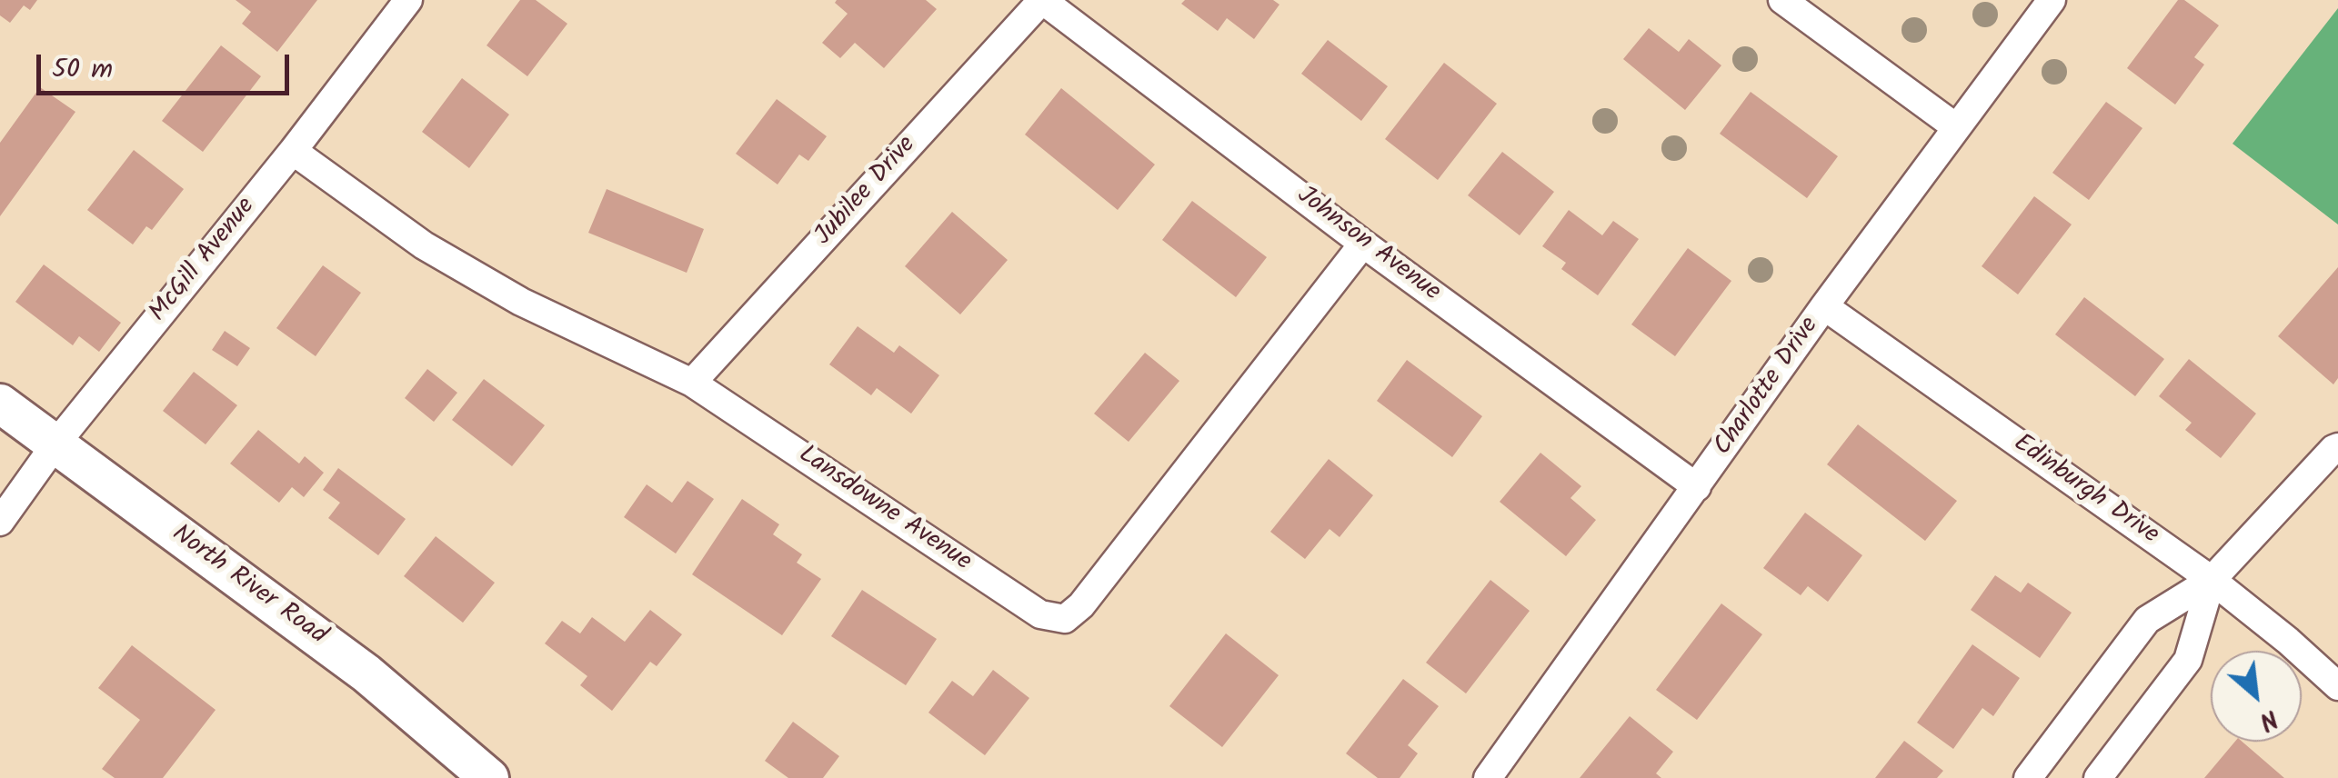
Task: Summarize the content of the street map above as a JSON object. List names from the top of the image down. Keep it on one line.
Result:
{"streets":{"main road":["North River Road"],"street":["Jubilee Drive","Johnson Avenue","McGill Avenue","Charlotte Drive","Edinburgh Drive","Lansdowne Avenue"]},"crossings":[["Jubilee Drive","Johnson Avenue"],["Jubilee Drive","Lansdowne Avenue"],["Johnson Avenue","Charlotte Drive"],["Johnson Avenue","Lansdowne Avenue"],["McGill Avenue","Lansdowne Avenue"],["McGill Avenue","North River Road"],["Charlotte Drive","Edinburgh Drive"]],"scale_bar":"50 m","north":"bottom right"}
